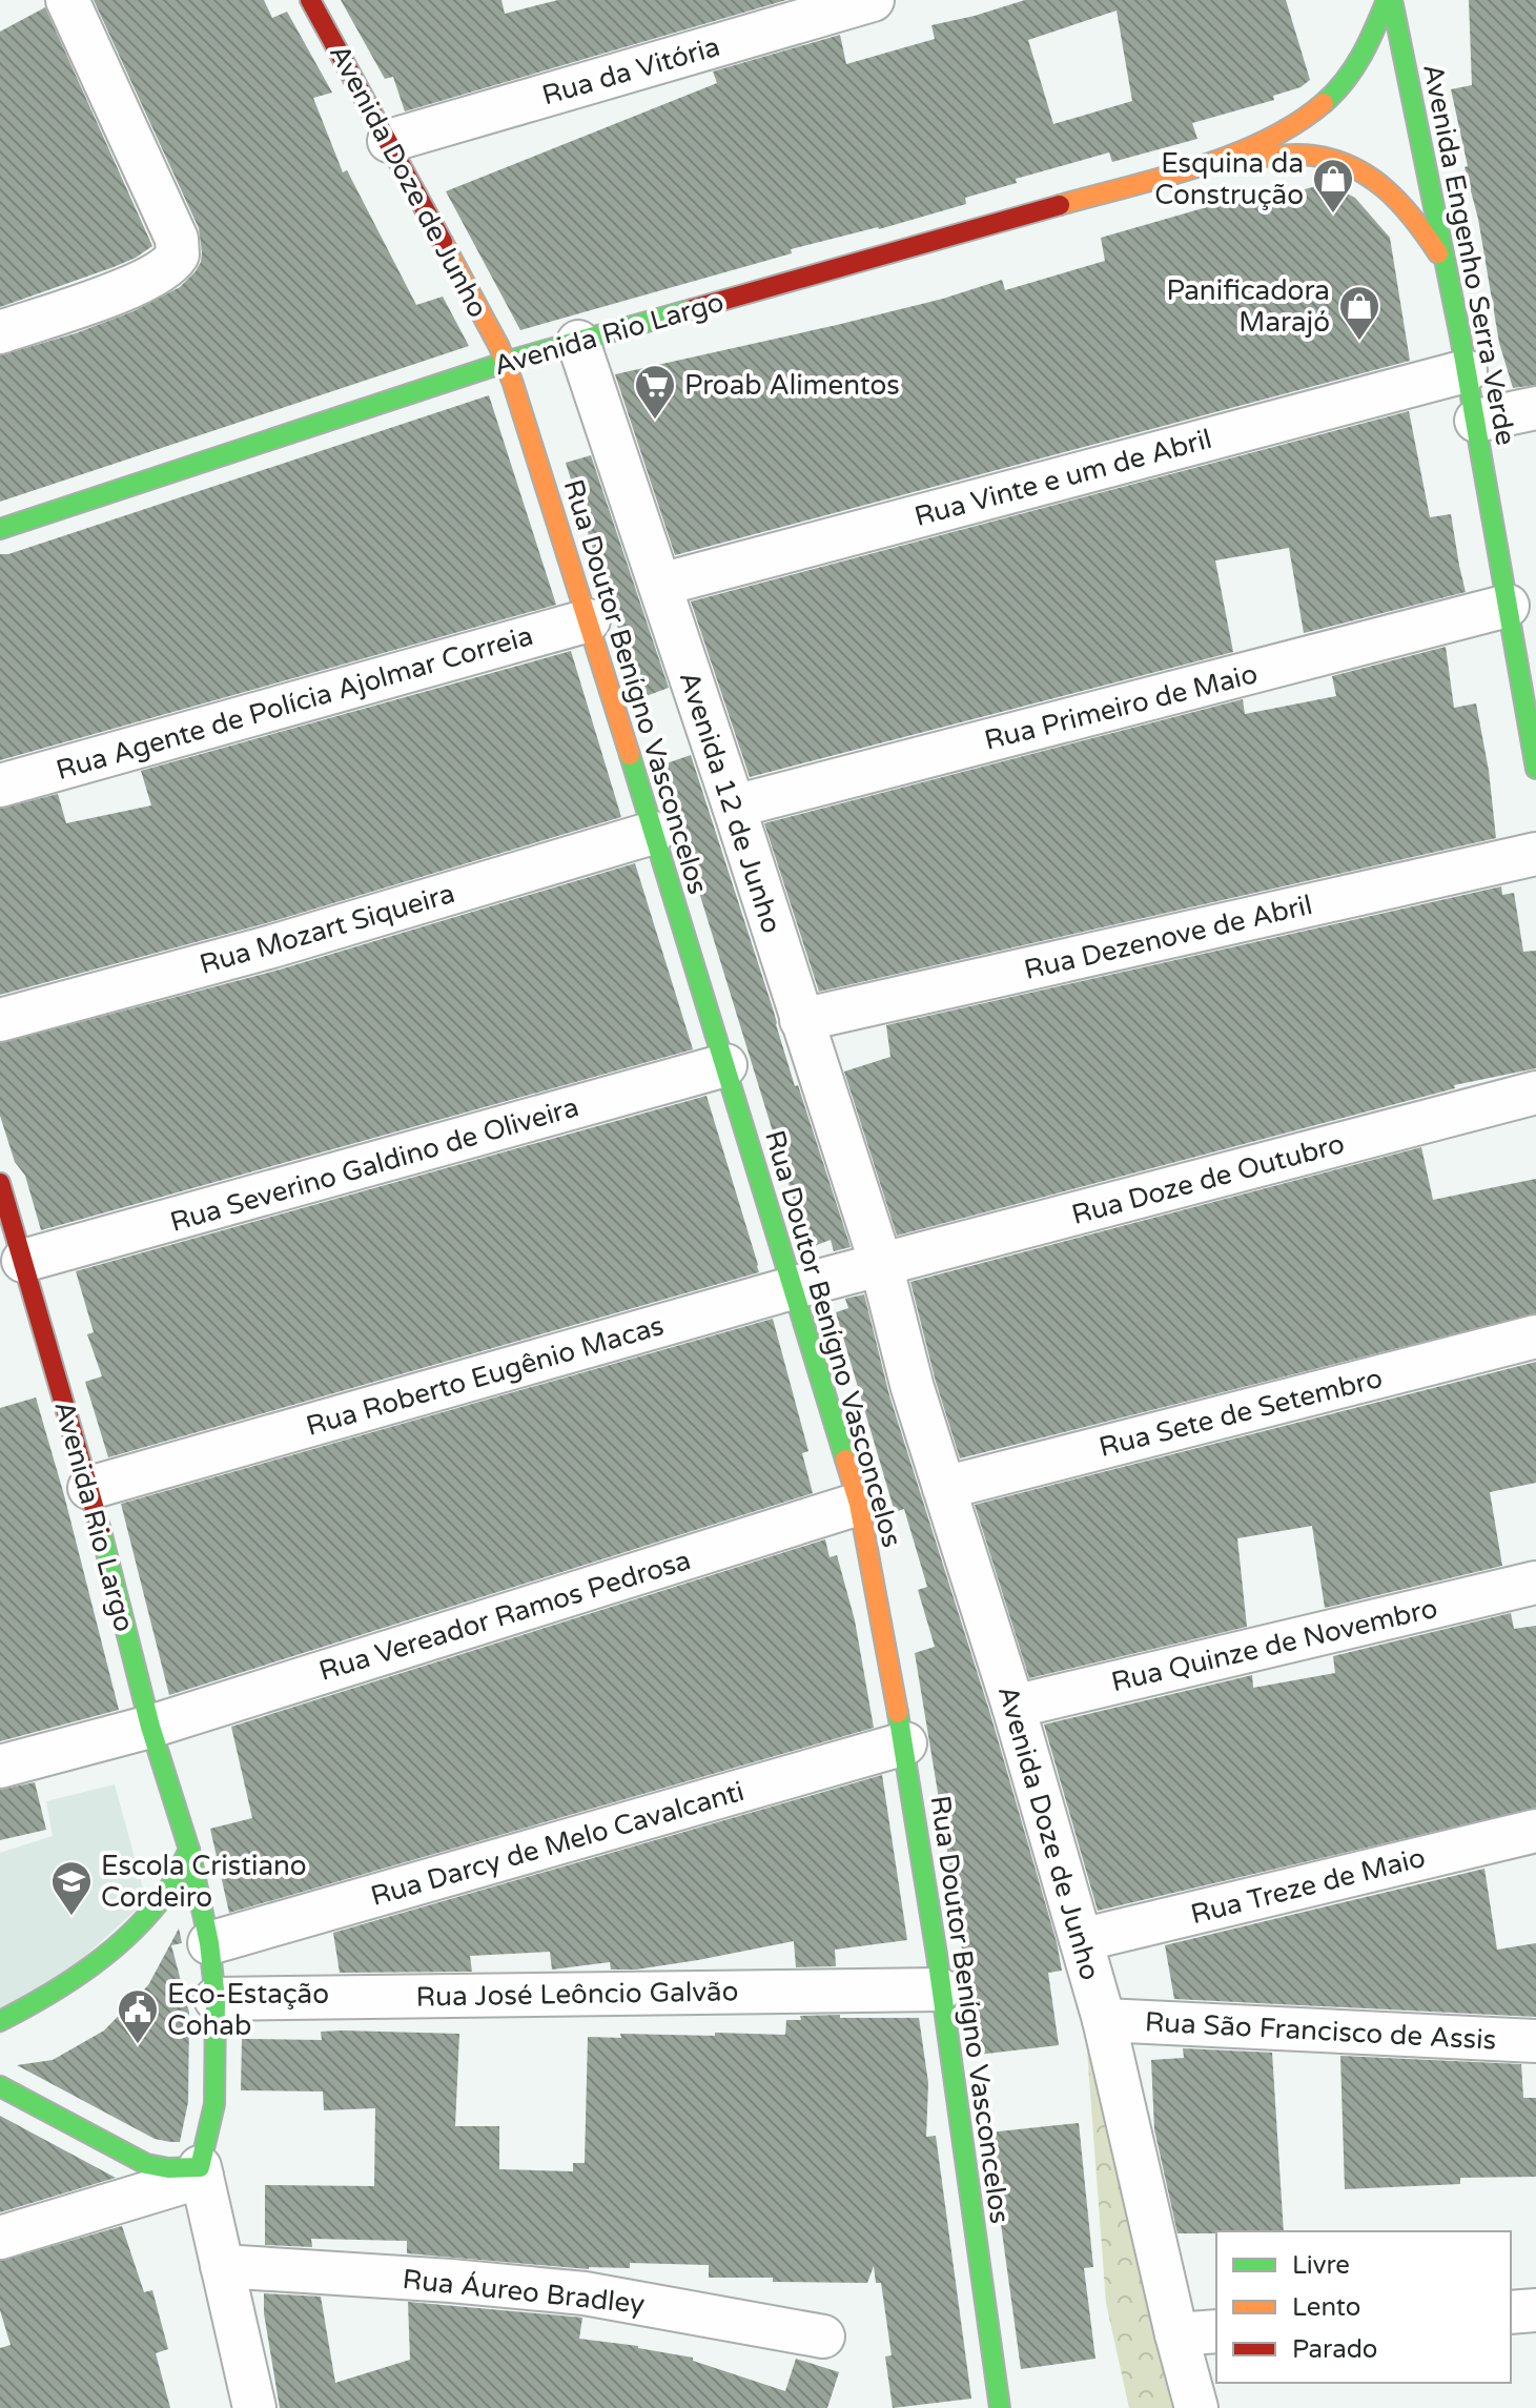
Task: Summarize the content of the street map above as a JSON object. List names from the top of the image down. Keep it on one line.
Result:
{"streets":{"main road":["Avenida Doze de Junho","Avenida Engenho Serra Verde","Avenida Rio Largo","Rua Doutor Benígno Vasconcelos"],"street":["Rua da Vitória","Rua Vinte e um de Abril","Rua Agente de Polícia Ajolmar Correia","Rua Primeiro de Maio","Avenida 12 de Junho","Rua Mozart Siqueira","Rua Dezenove de Abril","Rua Severino Galdino de Oliveira","Rua Doze de Outubro","Rua Roberto Eugênio Macas","Rua Sete de Setembro","Rua Vereador Ramos Pedrosa","Rua Quinze de Novembro","Rua Darcy de Melo Cavalcanti","Rua Treze de Maio","Rua José Leôncio Galvão","Rua São Francisco de Assis","Rua Áureo Bradley"]},"crossings":[["Rua da Vitória","Avenida Doze de Junho"],["Avenida Doze de Junho","Avenida Rio Largo"],["Avenida Doze de Junho","Rua Doutor Benígno Vasconcelos"],["Avenida Doze de Junho","Avenida 12 de Junho"],["Avenida Doze de Junho","Rua Doze de Outubro"],["Avenida Doze de Junho","Rua Roberto Eugênio Macas"],["Avenida Doze de Junho","Rua Sete de Setembro"],["Avenida Doze de Junho","Rua Quinze de Novembro"],["Avenida Doze de Junho","Rua Treze de Maio"],["Avenida Doze de Junho","Rua São Francisco de Assis"],["Avenida Engenho Serra Verde","Avenida Rio Largo"],["Avenida Engenho Serra Verde","Rua Vinte e um de Abril"],["Avenida Engenho Serra Verde","Rua Primeiro de Maio"],["Avenida Rio Largo","Rua Doutor Benígno Vasconcelos"],["Avenida Rio Largo","Avenida 12 de Junho"],["Avenida Rio Largo","Rua Severino Galdino de Oliveira"],["Avenida Rio Largo","Rua Roberto Eugênio Macas"],["Avenida Rio Largo","Rua Vereador Ramos Pedrosa"],["Avenida Rio Largo","Rua Darcy de Melo Cavalcanti"],["Avenida Rio Largo","Rua José Leôncio Galvão"],["Avenida Rio Largo","Rua Áureo Bradley"],["Rua Vinte e um de Abril","Avenida 12 de Junho"],["Rua Doutor Benígno Vasconcelos","Rua Agente de Polícia Ajolmar Correia"],["Rua Doutor Benígno Vasconcelos","Rua Mozart Siqueira"],["Rua Doutor Benígno Vasconcelos","Rua Severino Galdino de Oliveira"],["Rua Doutor Benígno Vasconcelos","Rua Roberto Eugênio Macas"],["Rua Doutor Benígno Vasconcelos","Rua Vereador Ramos Pedrosa"],["Rua Doutor Benígno Vasconcelos","Rua Darcy de Melo Cavalcanti"],["Rua Doutor Benígno Vasconcelos","Rua José Leôncio Galvão"],["Rua Primeiro de Maio","Avenida 12 de Junho"],["Avenida 12 de Junho","Rua Dezenove de Abril"],["Avenida 12 de Junho","Rua Doze de Outubro"],["Avenida 12 de Junho","Rua Roberto Eugênio Macas"],["Rua Doze de Outubro","Rua Roberto Eugênio Macas"]],"places":{"shop":["Esquina da Construção","Panificadora Marajó"],"supermarket":["Proab Alimentos"],"school or university":["Escola Cristiano Cordeiro"],"public building":["Eco-Estação Cohab"]},"legend":["Livre","Lento","Parado"]}
